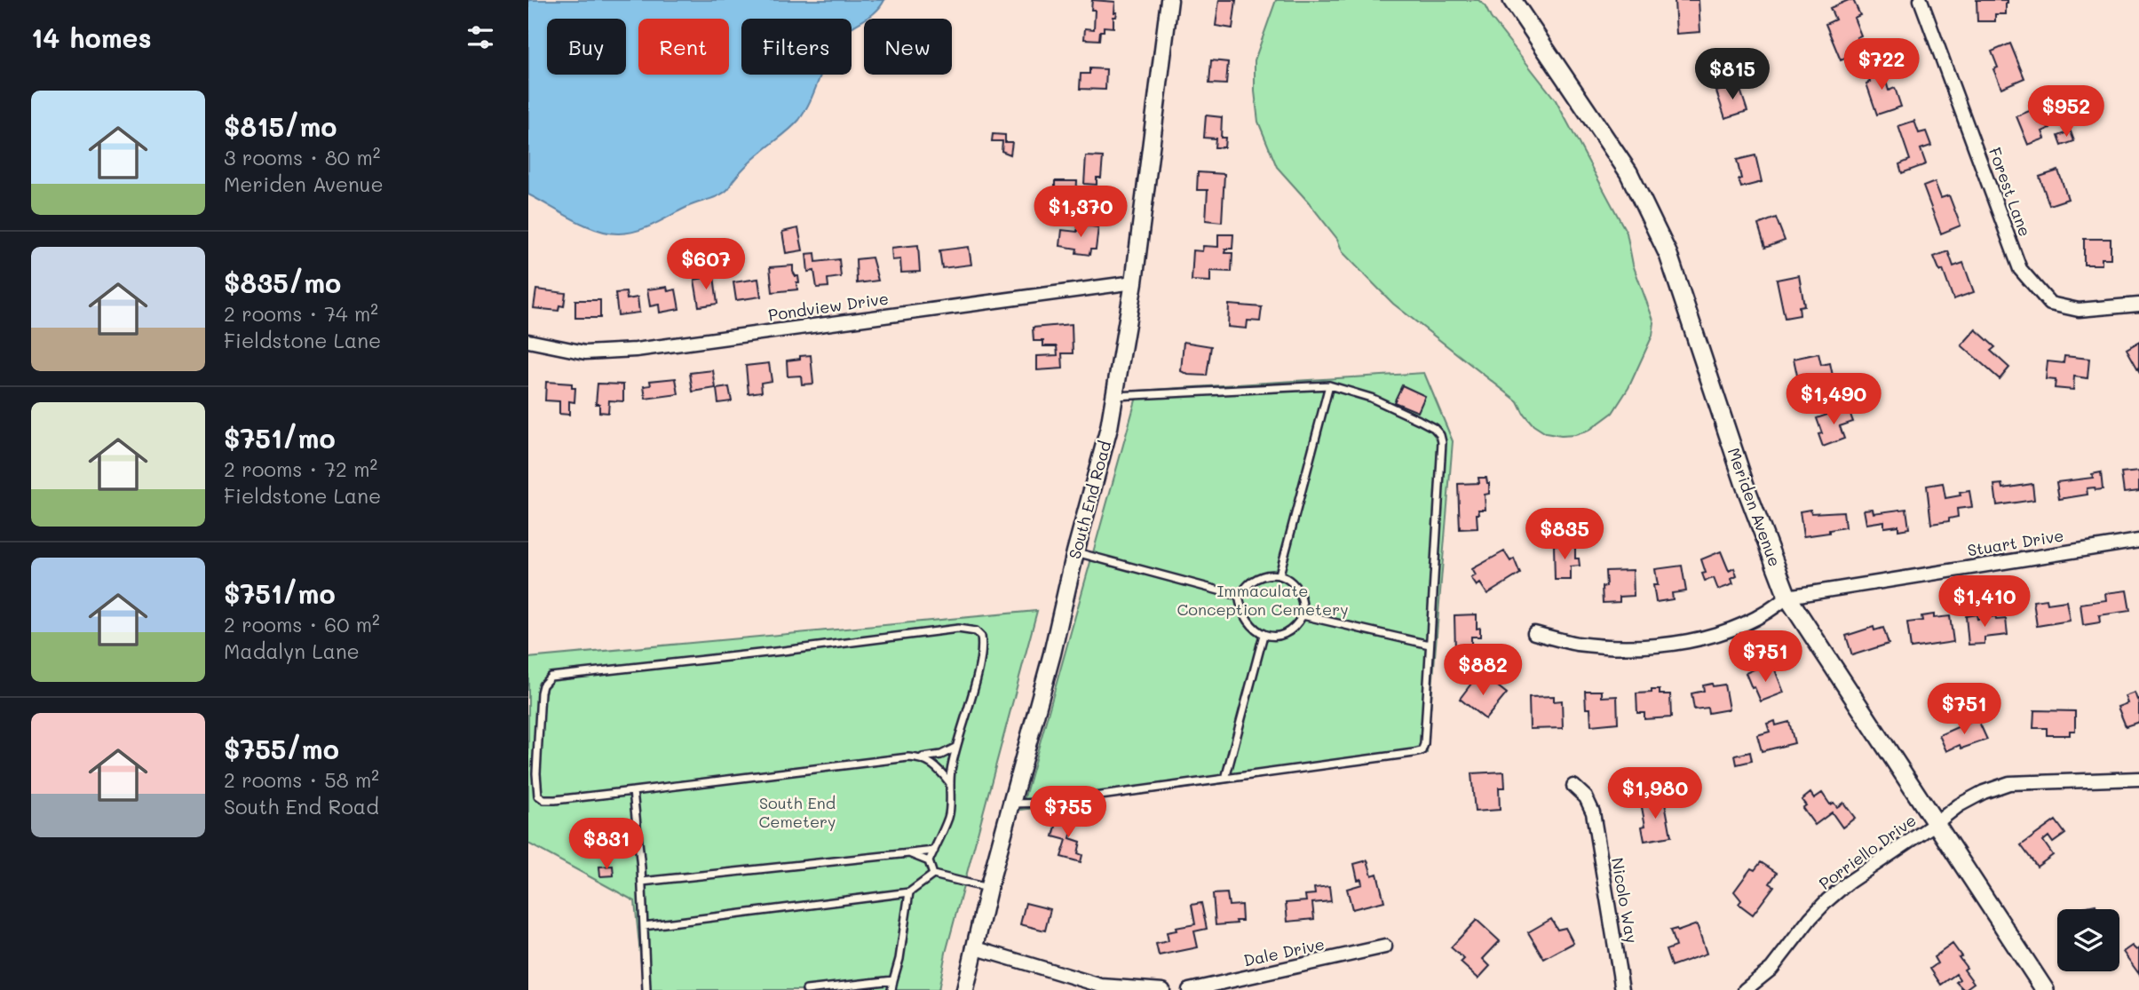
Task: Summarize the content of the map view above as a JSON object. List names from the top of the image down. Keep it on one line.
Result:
{"streets":{"main road":["Meriden Avenue"],"street":["Forest Lane","Pondview Drive","South End Road","Stuart Drive","Porriello Drive","Nicolo Way","Dale Drive"]},"crossings":[["Pondview Drive","South End Road"],["Meriden Avenue","Stuart Drive"],["Meriden Avenue","Porriello Drive"]],"parks":["Immaculate Conception Cemetery","South End Cemetery"],"page":{"heading":"14 homes","chip":["Buy","Rent","Filters","New"],"price":["$722","$815","$952","$1,370","$607","$1,490","$835","$1,410","$751","$882","$751","$1,980","$755","$831"],"list":[{"name":"$815/mo","note":"3 rooms · 80 m² · Meriden Avenue"},{"name":"$835/mo","note":"2 rooms · 74 m² · Fieldstone Lane"},{"name":"$751/mo","note":"2 rooms · 72 m² · Fieldstone Lane"},{"name":"$751/mo","note":"2 rooms · 60 m² · Madalyn Lane"},{"name":"$755/mo","note":"2 rooms · 58 m² · South End Road"}]}}
